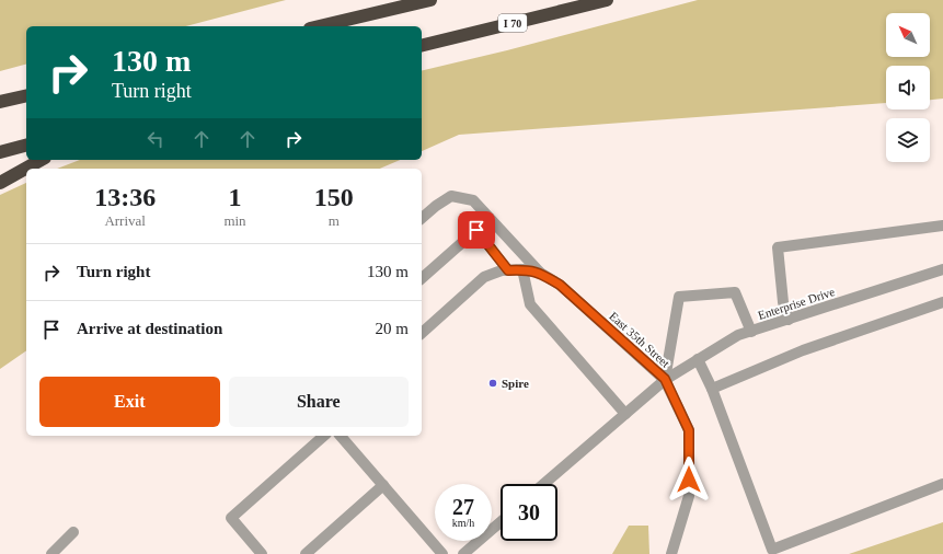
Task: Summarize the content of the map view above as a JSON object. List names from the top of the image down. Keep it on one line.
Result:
{"streets":{"highway":["I 70"],"street":["Enterprise Drive","East 35th Street"]},"crossings":[["Enterprise Drive","East 35th Street"]],"places":["Spire"],"north":"top left","page":{"turn":["130 m","Turn right"],"eta":["13:36","Arrival","1","min","150","m"],"list":[{"name":"Turn right","value":"130 m"},{"name":"Arrive at destination","value":"20 m"}],"buttons":["Exit","Share"],"speed":"27 km/h","limit":"30"}}
